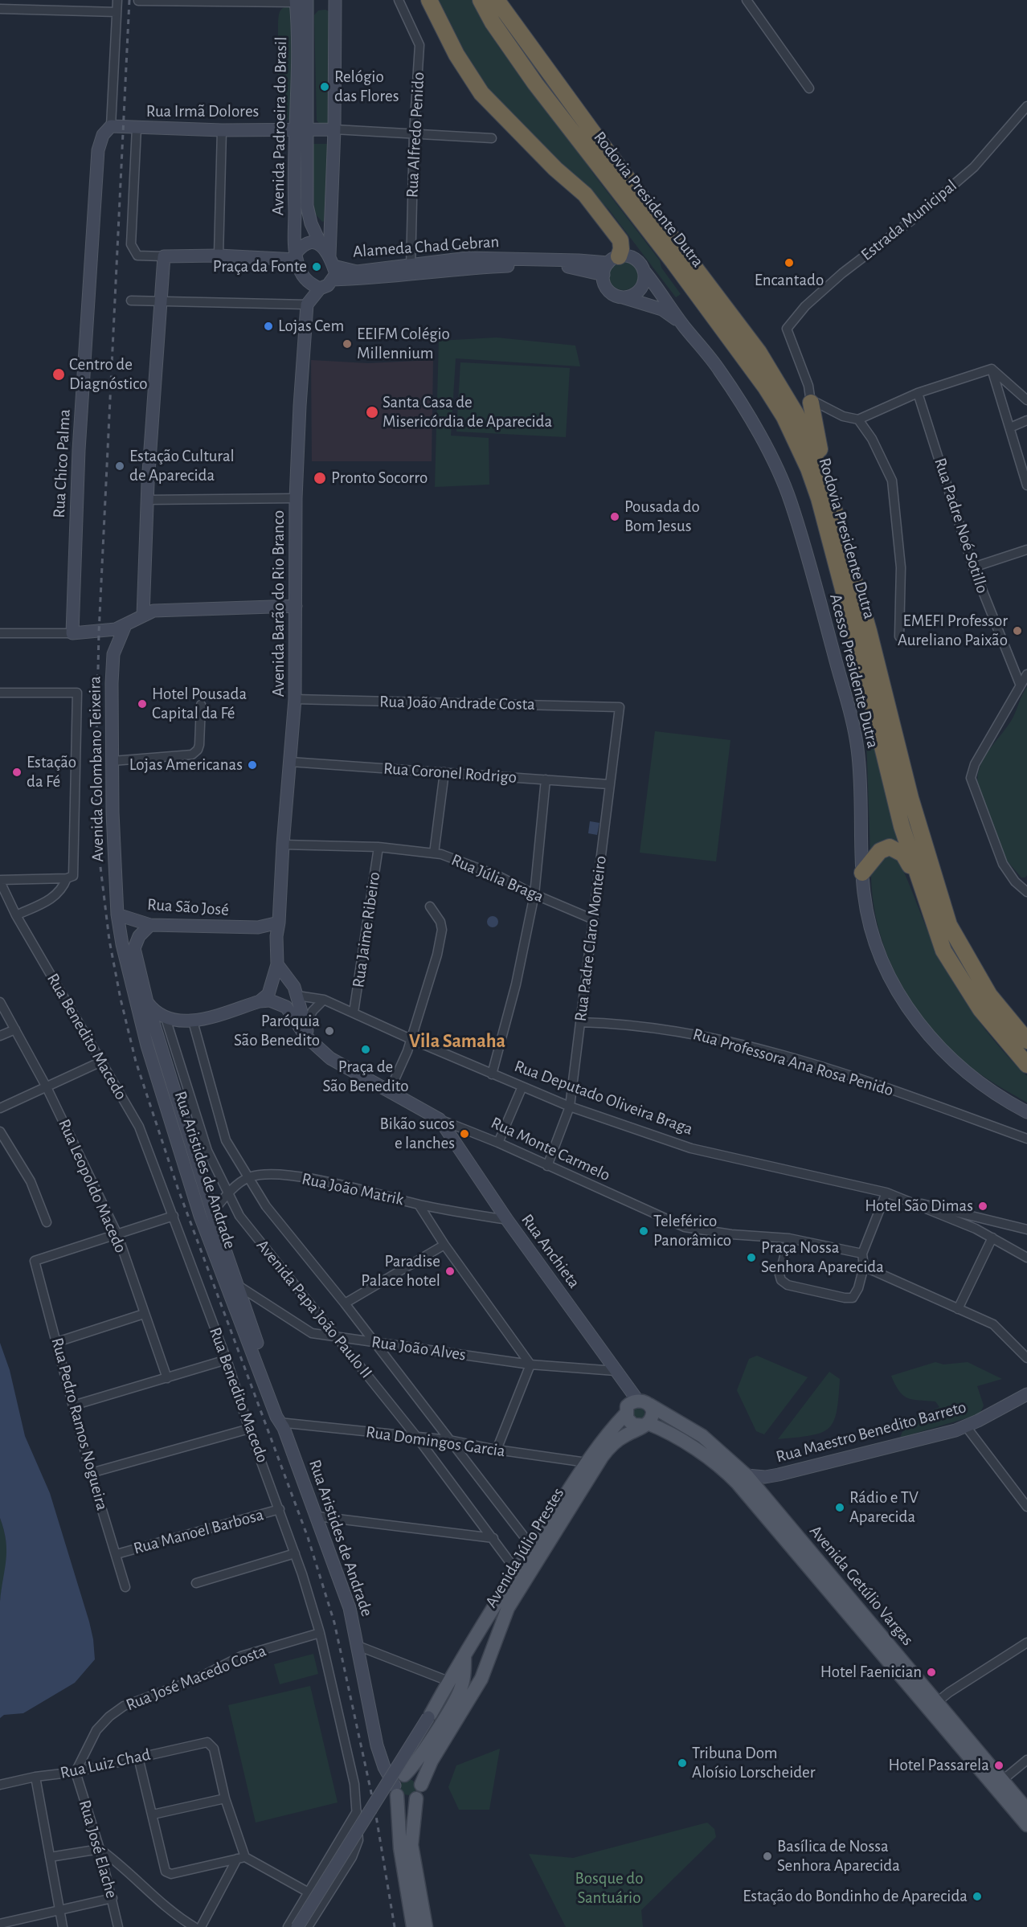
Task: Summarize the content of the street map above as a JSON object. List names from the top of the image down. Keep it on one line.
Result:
{"streets":{"highway":["Rodovia Presidente Dutra"],"main road":["Rua Irmã Dolores","Avenida Padroeira do Brasil","Alameda Chad Gebran","Rua Chico Palma","Avenida Barão do Rio Branco","Acesso Presidente Dutra","Avenida Colombano Teixeira","Rua São José","Rua Monte Carmelo","Rua Aristides de Andrade","Rua Anchieta","Rua Maestro Benedito Barreto","Avenida Júlio Prestes","Avenida Getúlio Vargas"],"street":["Rua Alfredo Penido","Estrada Municipal","Rua Padre Noé Sotillo","Rua João Andrade Costa","Rua Coronel Rodrigo","Rua Júlia Braga","Rua Jaime Ribeiro","Rua Padre Claro Monteiro","Rua Benedito Macedo","Rua Professora Ana Rosa Penido","Rua Deputado Oliveira Braga","Rua Leopoldo Macedo","Rua João Matrik","Avenida Papa João Paulo II","Rua João Alves","Rua Pedro Ramos Nogueira","Rua Domingos Garcia","Rua Manoel Barbosa","Rua José Macedo Costa","Rua Luiz Chad","Rua José Elache"]},"crossings":[["Rua Irmã Dolores","Avenida Padroeira do Brasil"],["Rua Irmã Dolores","Rua Chico Palma"],["Avenida Padroeira do Brasil","Alameda Chad Gebran"],["Rua Alfredo Penido","Alameda Chad Gebran"],["Avenida Barão do Rio Branco","Rua João Andrade Costa"],["Avenida Barão do Rio Branco","Rua Coronel Rodrigo"],["Avenida Barão do Rio Branco","Rua Júlia Braga"],["Avenida Barão do Rio Branco","Rua São José"],["Rua João Andrade Costa","Rua Padre Claro Monteiro"],["Avenida Colombano Teixeira","Rua São José"],["Avenida Colombano Teixeira","Rua Aristides de Andrade"],["Rua Coronel Rodrigo","Rua Padre Claro Monteiro"],["Rua Júlia Braga","Rua Jaime Ribeiro"],["Rua Júlia Braga","Rua Padre Claro Monteiro"],["Rua São José","Rua Monte Carmelo"],["Rua São José","Rua Aristides de Andrade"],["Rua São José","Avenida Papa João Paulo II"],["Rua Jaime Ribeiro","Rua Deputado Oliveira Braga"],["Rua Padre Claro Monteiro","Rua Professora Ana Rosa Penido"],["Rua Padre Claro Monteiro","Rua Deputado Oliveira Braga"],["Rua Padre Claro Monteiro","Rua Monte Carmelo"],["Rua Benedito Macedo","Rua Manoel Barbosa"],["Rua Benedito Macedo","Rua José Macedo Costa"],["Rua Monte Carmelo","Rua Aristides de Andrade"],["Rua Monte Carmelo","Rua Anchieta"],["Rua Monte Carmelo","Avenida Papa João Paulo II"],["Rua Aristides de Andrade","Rua João Matrik"],["Rua Aristides de Andrade","Avenida Papa João Paulo II"],["Rua Aristides de Andrade","Rua João Alves"],["Rua Aristides de Andrade","Rua Domingos Garcia"],["Rua Aristides de Andrade","Avenida Júlio Prestes"],["Rua Leopoldo Macedo","Rua Pedro Ramos Nogueira"],["Rua João Matrik","Rua Anchieta"],["Rua João Matrik","Avenida Papa João Paulo II"],["Rua Anchieta","Rua João Alves"],["Rua Anchieta","Avenida Júlio Prestes"],["Rua Anchieta","Avenida Getúlio Vargas"],["Avenida Papa João Paulo II","Rua João Alves"],["Avenida Papa João Paulo II","Rua Domingos Garcia"],["Avenida Papa João Paulo II","Avenida Júlio Prestes"],["Rua Pedro Ramos Nogueira","Rua Manoel Barbosa"],["Rua Maestro Benedito Barreto","Avenida Getúlio Vargas"],["Rua Domingos Garcia","Avenida Júlio Prestes"],["Avenida Júlio Prestes","Avenida Getúlio Vargas"],["Rua José Macedo Costa","Rua Luiz Chad"],["Rua José Macedo Costa","Rua José Elache"],["Rua Luiz Chad","Rua José Elache"]],"districts":["Vila Samaha"],"parks":["Bosque do Santuário"],"places":["Relógio das Flores","Encantado","Praça da Fonte","Lojas Cem","EEIFM Colégio Millennium","Centro de Diagnóstico","Santa Casa de Misericórdia de Aparecida","Estação Cultural de Aparecida","Pronto Socorro","Pousada do Bom Jesus","EMEFI Professor Aureliano Paixão","Hotel Pousada Capital da Fé","Lojas Americanas","Estação da Fé","Paróquia São Benedito","Praça de São Benedito","Bikão sucos e lanches","Hotel São Dimas","Teleférico Panorâmico","Praça Nossa Senhora Aparecida","Paradise Palace hotel","Rádio e TV Aparecida","Hotel Faenician","Tribuna Dom Aloísio Lorscheider","Hotel Passarela","Basílica de Nossa Senhora Aparecida","Estação do Bondinho de Aparecida"]}
